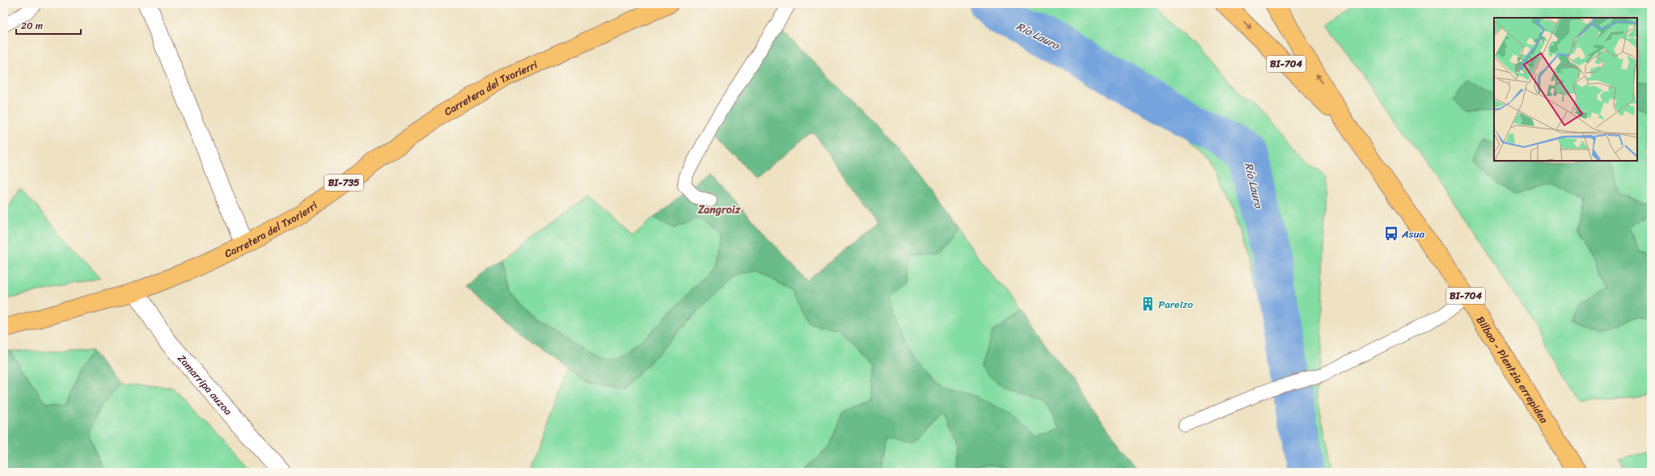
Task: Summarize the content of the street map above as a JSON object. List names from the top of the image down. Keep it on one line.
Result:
{"streets":{"main road":["BI-704","Carretera del Txorierri","BI-735","Bilbao - Plentzia errepidea"],"street":["Zamarripa auzoa"]},"crossings":[["BI-704","Bilbao - Plentzia errepidea"],["Carretera del Txorierri","Zamarripa auzoa"]],"districts":["Zangroiz"],"water":["Río Lauro"],"places":{"bus stop":["Asua"],"building":["Pareizo"]},"scale_bar":"20 m"}
